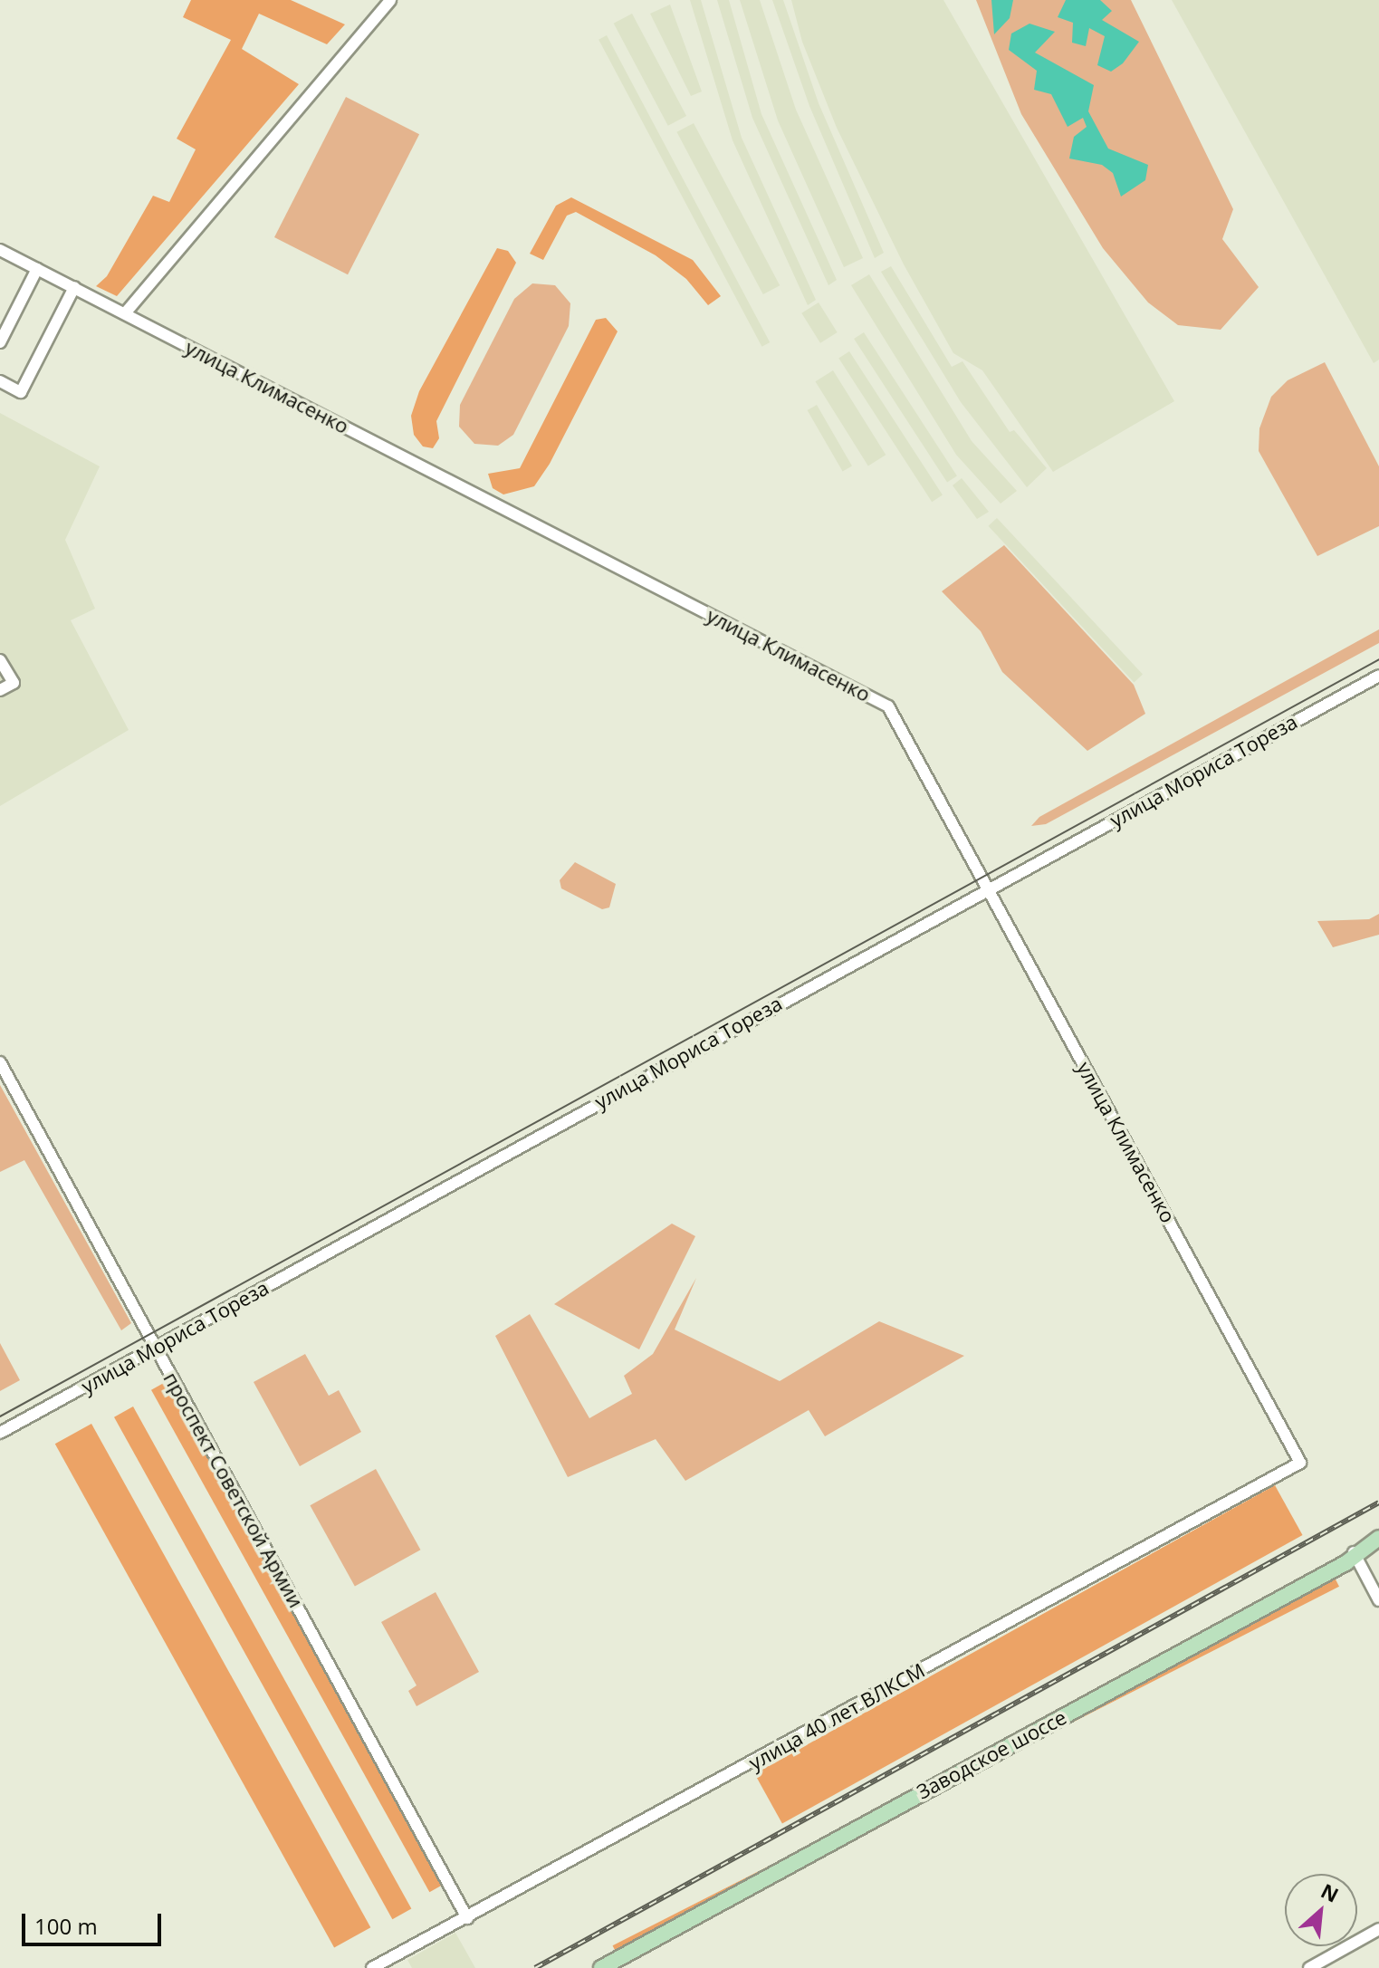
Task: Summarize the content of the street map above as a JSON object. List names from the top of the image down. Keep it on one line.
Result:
{"streets":{"main road":["Заводское шоссе"],"street":["улица Климасенко","улица Мориса Тореза","проспект Советской Армии","улица 40 лет ВЛКСМ"]},"crossings":[["улица Климасенко","улица Мориса Тореза"],["улица Климасенко","улица 40 лет ВЛКСМ"],["улица Мориса Тореза","проспект Советской Армии"],["проспект Советской Армии","улица 40 лет ВЛКСМ"]],"scale_bar":"100 m","north":"top right"}
